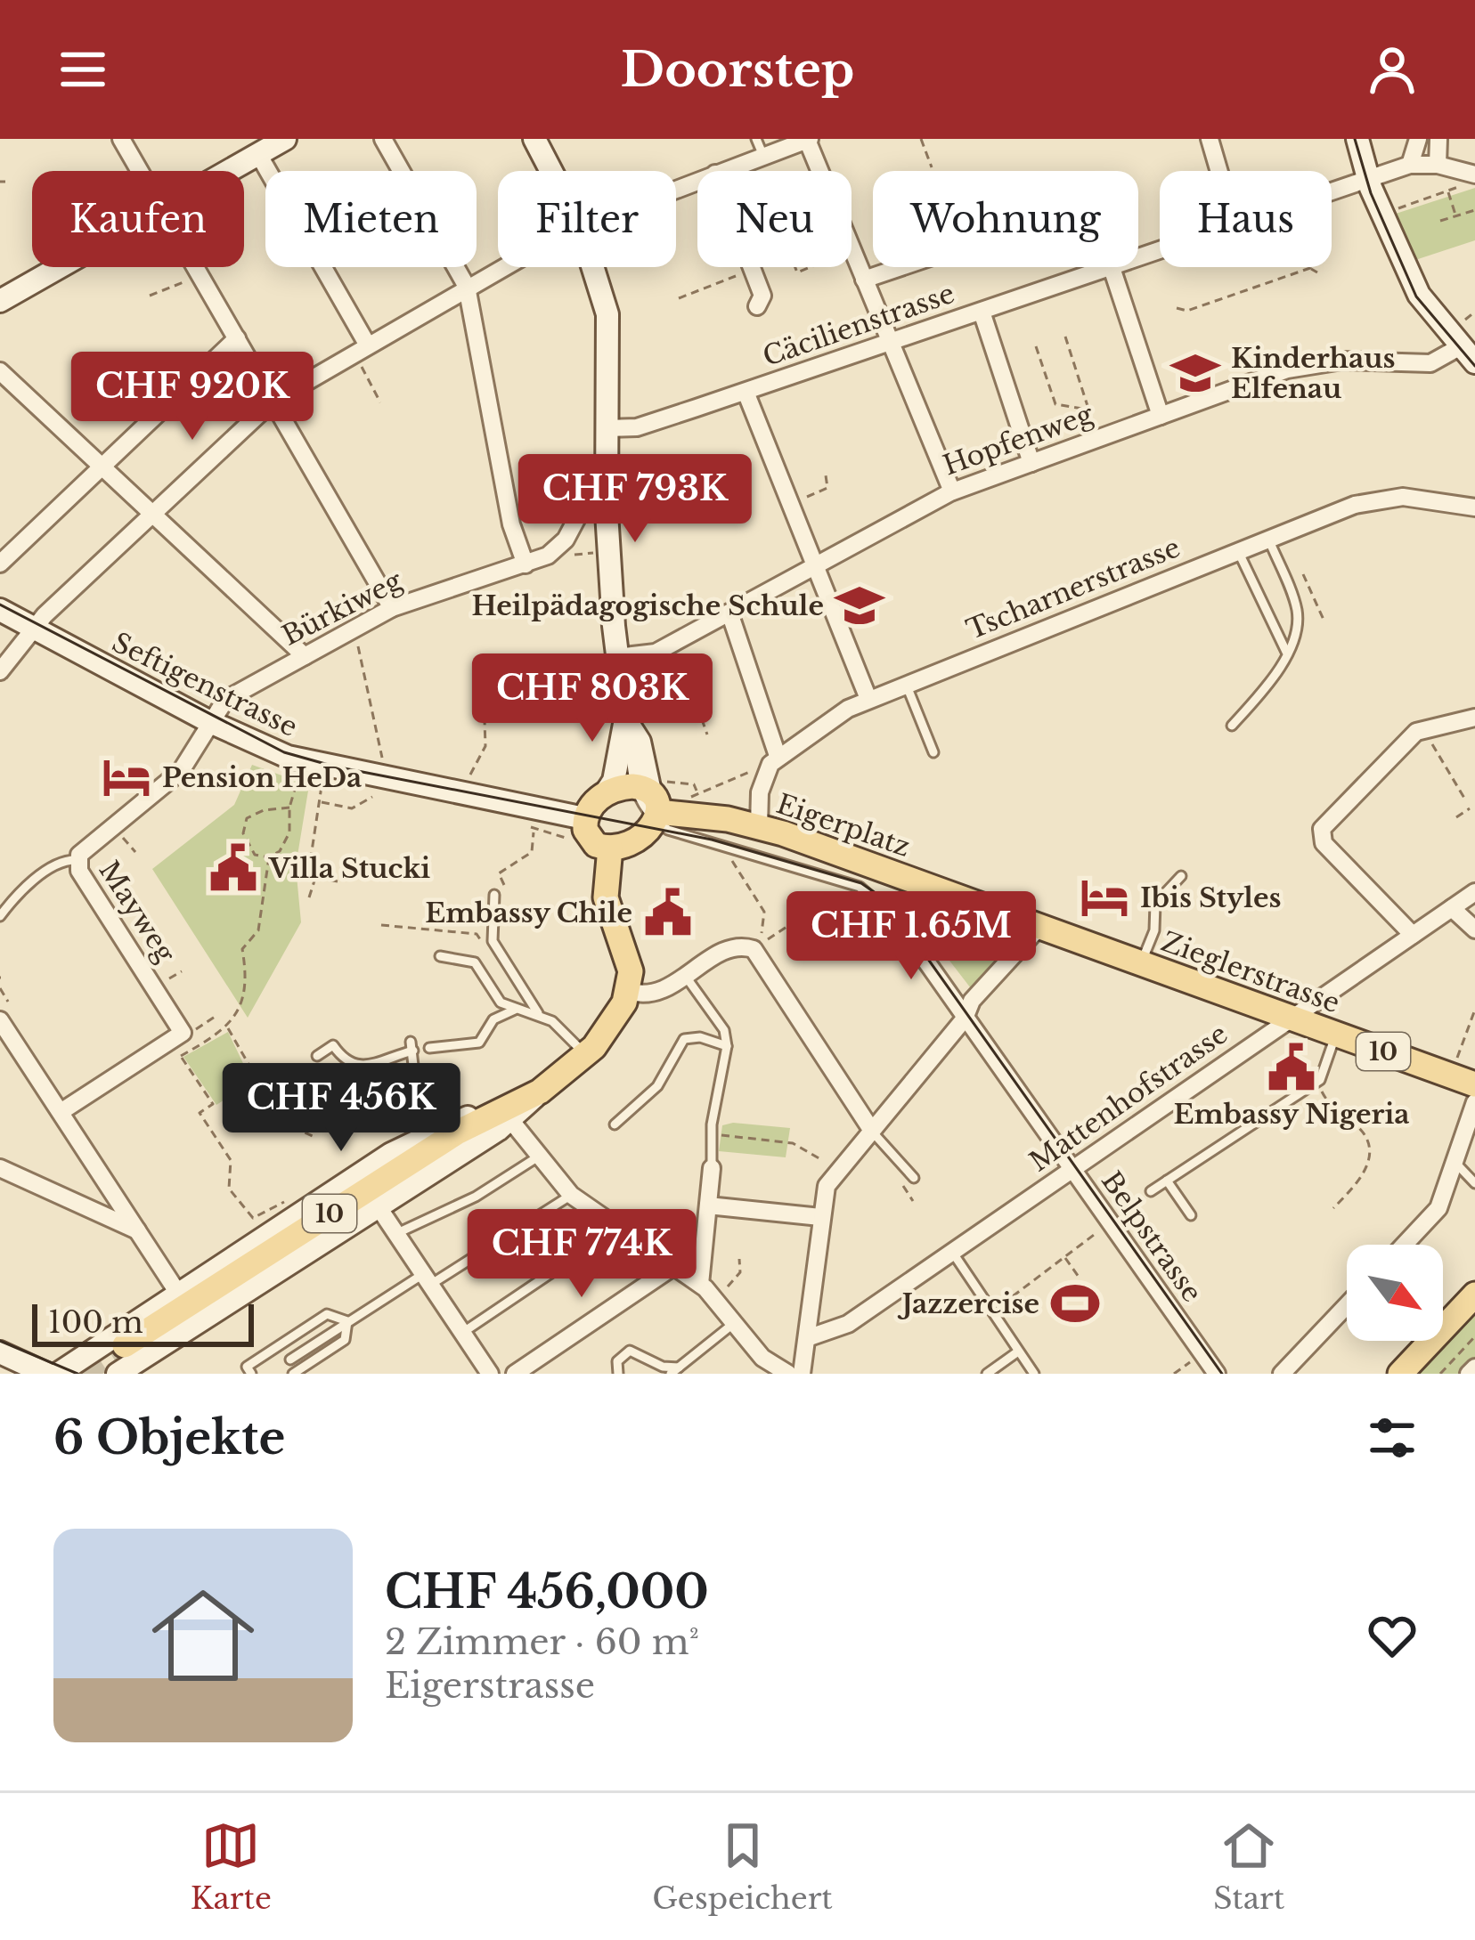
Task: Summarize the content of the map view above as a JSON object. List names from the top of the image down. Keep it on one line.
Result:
{"streets":{"main road":["Seftigenstrasse","Eigerplatz","Zieglerstrasse","10"],"street":["Cäcilienstrasse","Hopfenweg","Tscharnerstrasse","Bürkiweg","Mayweg","Mattenhofstrasse","Belpstrasse"]},"crossings":[["Bürkiweg","Seftigenstrasse"],["Bürkiweg","Mayweg"],["Seftigenstrasse","Mayweg"],["Eigerplatz","Zieglerstrasse"],["Zieglerstrasse","Mattenhofstrasse"],["Mattenhofstrasse","Belpstrasse"]],"places":{"school or university":["Kinderhaus Elfenau","Heilpädagogische Schule"],"hotel":["Pension HeDa","Ibis Styles"],"public building":["Villa Stucki","Embassy Chile","Embassy Nigeria"],"sports":["Jazzercise"]},"scale_bar":"100 m","north":"bottom right","page":{"header":"Doorstep","chip":["Kaufen","Mieten","Filter","Neu","Wohnung","Haus"],"price":["CHF 920K","CHF 793K","CHF 803K","CHF 1.65M","CHF 456K","CHF 774K"],"scale":"100 m","heading":"6 Objekte","list":[{"name":"CHF 456,000","note":"2 Zimmer · 60 m² · Eigerstrasse"}],"tabs":["Karte","Gespeichert","Start"]}}
